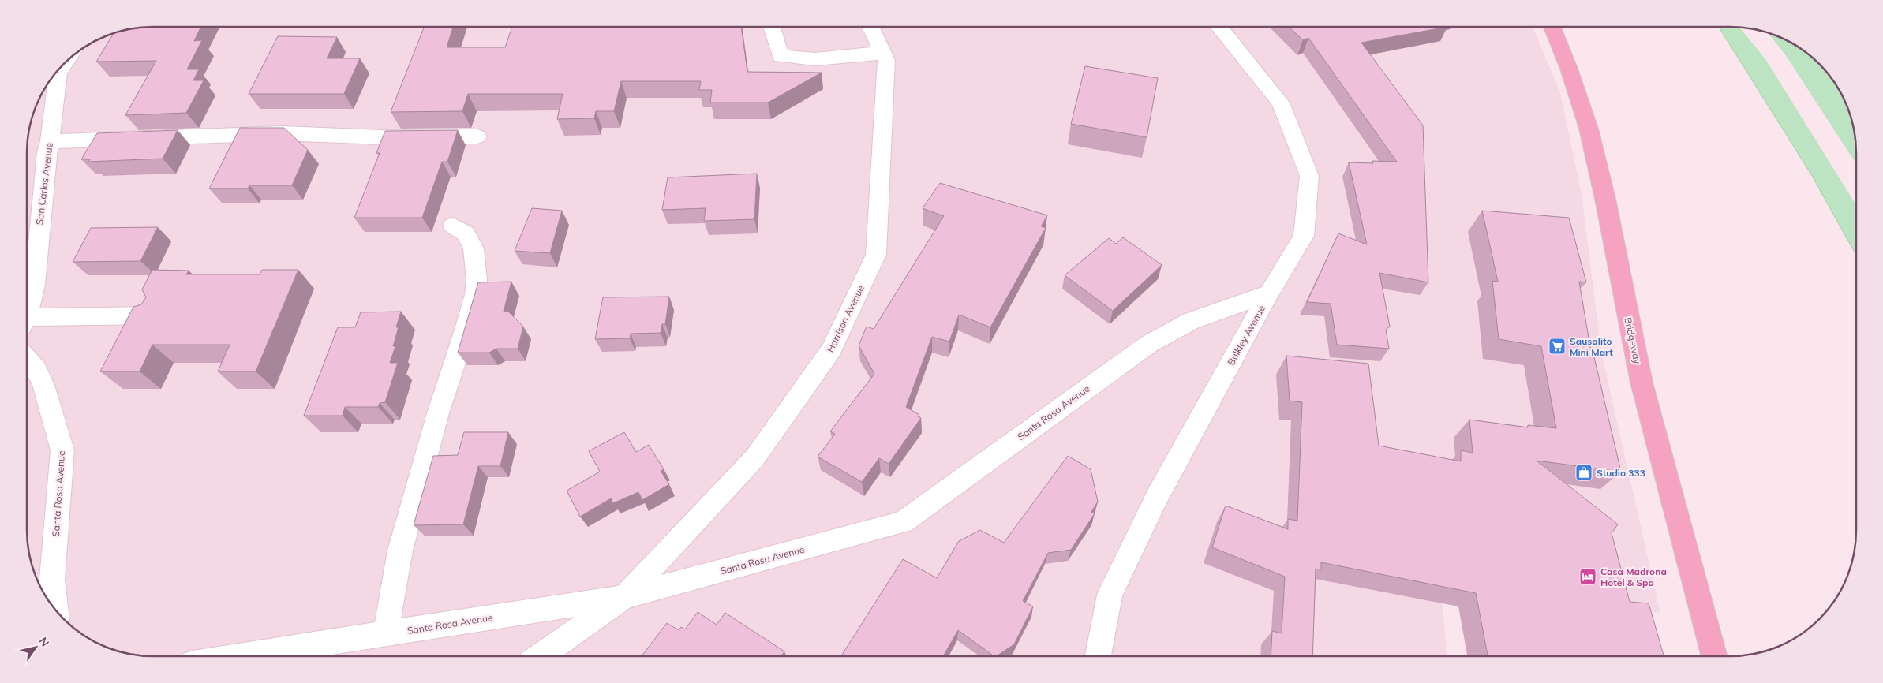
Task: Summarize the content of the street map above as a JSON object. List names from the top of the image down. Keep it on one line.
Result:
{"streets":{"main road":["Bridgeway"],"street":["San Carlos Avenue","Harrison Avenue","Bulkley Avenue","Santa Rosa Avenue"]},"crossings":[["Harrison Avenue","Santa Rosa Avenue"],["Bulkley Avenue","Santa Rosa Avenue"]],"places":{"supermarket":["Sausalito Mini Mart"],"shop":["Studio 333"],"hotel":["Casa Madrona Hotel & Spa"]},"north":"top right"}
